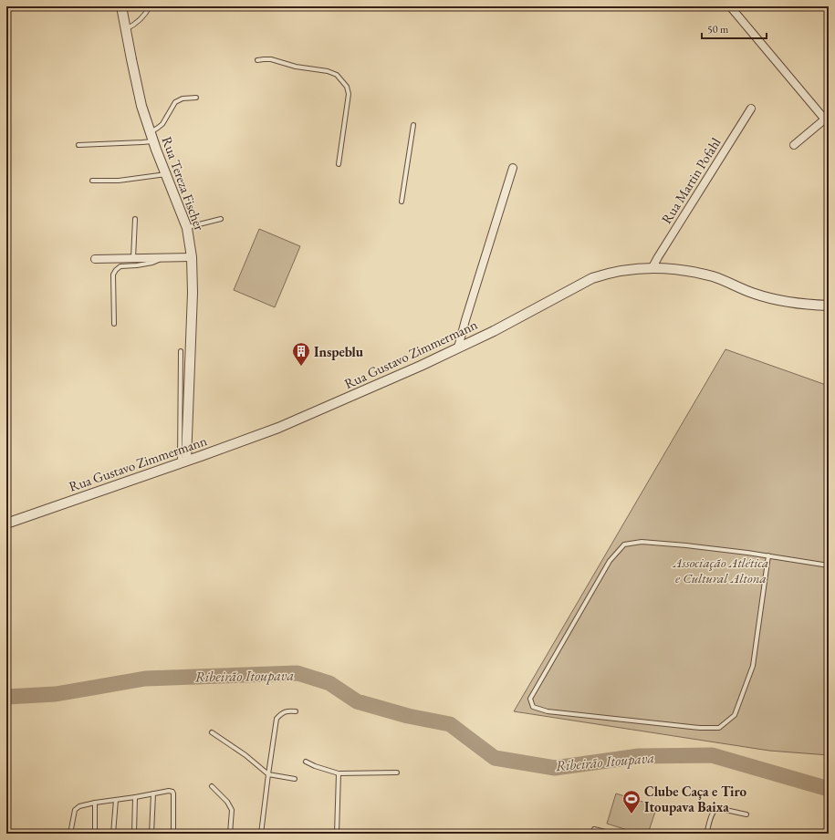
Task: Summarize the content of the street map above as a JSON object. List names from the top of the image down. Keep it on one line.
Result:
{"streets":{"street":["Rua Martin Pofahl","Rua Tereza Fischer","Rua Gustavo Zimmermann"]},"crossings":[["Rua Martin Pofahl","Rua Gustavo Zimmermann"],["Rua Tereza Fischer","Rua Gustavo Zimmermann"]],"water":["Ribeirão Itoupava"],"parks":["Associação Atlética e Cultural Altona"],"places":{"building":["Inspeblu"],"sports":["Clube Caça e Tiro Itoupava Baixa"]},"scale_bar":"50 m"}
